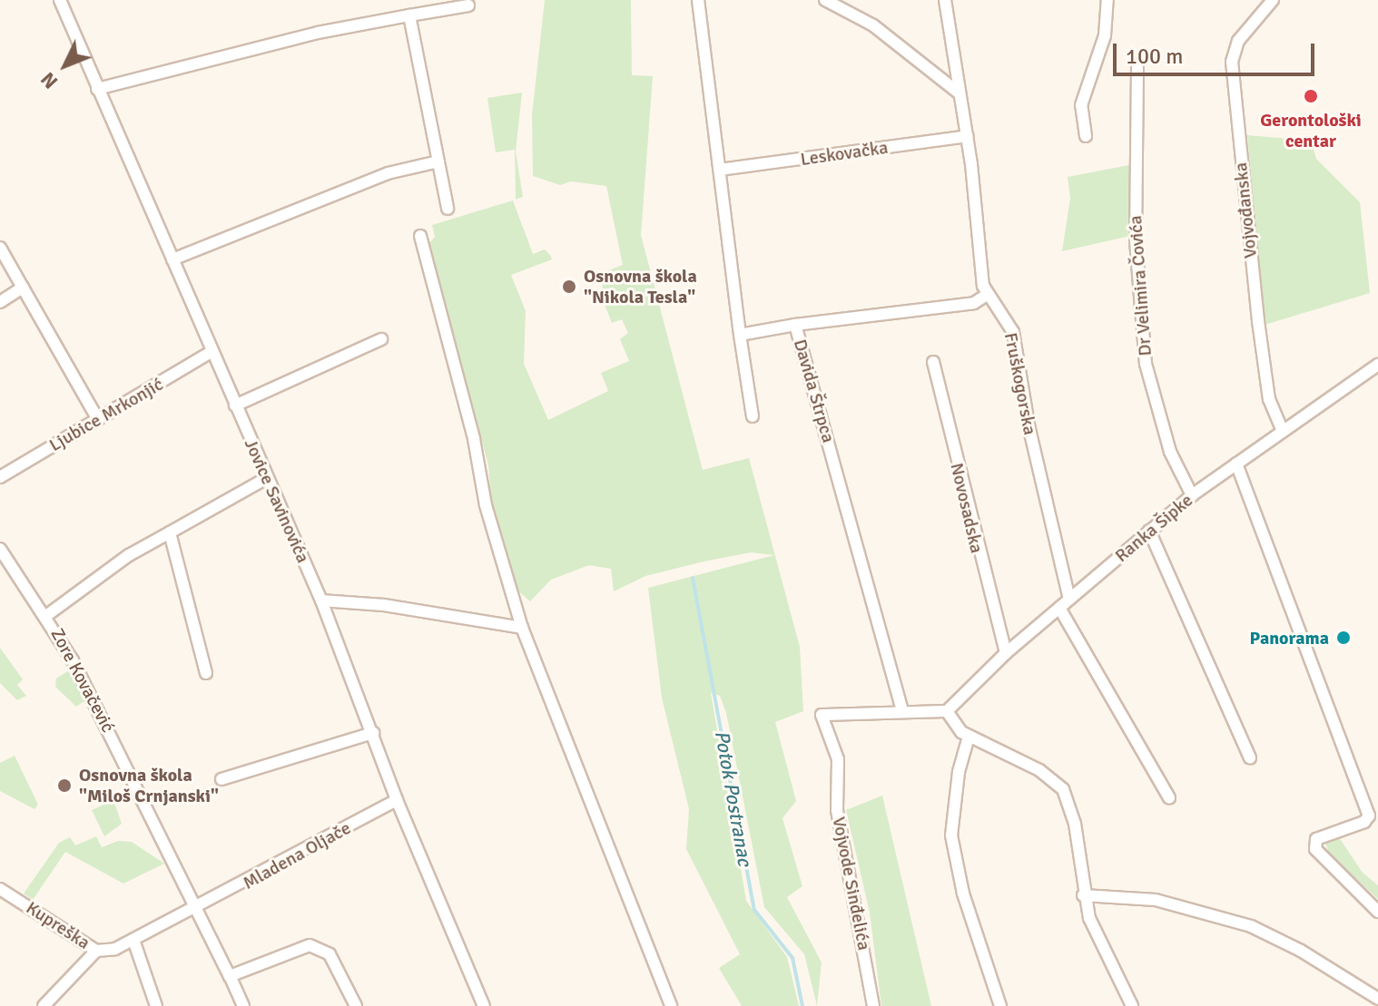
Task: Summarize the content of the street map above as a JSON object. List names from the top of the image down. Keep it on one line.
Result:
{"streets":{"street":["Leskovačka","Vojvođanska","Dr Velimira Čovića","Fruškogorska","Davida Štrpca","Ljubice Mrkonjić","Jovice Savinovića","Novosadska","Ranka Šipke","Zore Kovačević","Mladena Oljače","Vojvode Sinđelića","Kupreška"]},"crossings":[["Leskovačka","Fruškogorska"],["Vojvođanska","Ranka Šipke"],["Dr Velimira Čovića","Ranka Šipke"],["Fruškogorska","Ranka Šipke"],["Davida Štrpca","Vojvode Sinđelića"],["Ljubice Mrkonjić","Jovice Savinovića"],["Jovice Savinovića","Mladena Oljače"],["Novosadska","Ranka Šipke"],["Ranka Šipke","Vojvode Sinđelića"],["Zore Kovačević","Mladena Oljače"],["Zore Kovačević","Kupreška"],["Mladena Oljače","Kupreška"]],"water":["Potok Postranac"],"places":["Gerontološki centar","Osnovna škola \"Nikola Tesla\"","Panorama","Osnovna škola \"Miloš Crnjanski\""],"scale_bar":"100 m","north":"bottom left"}
